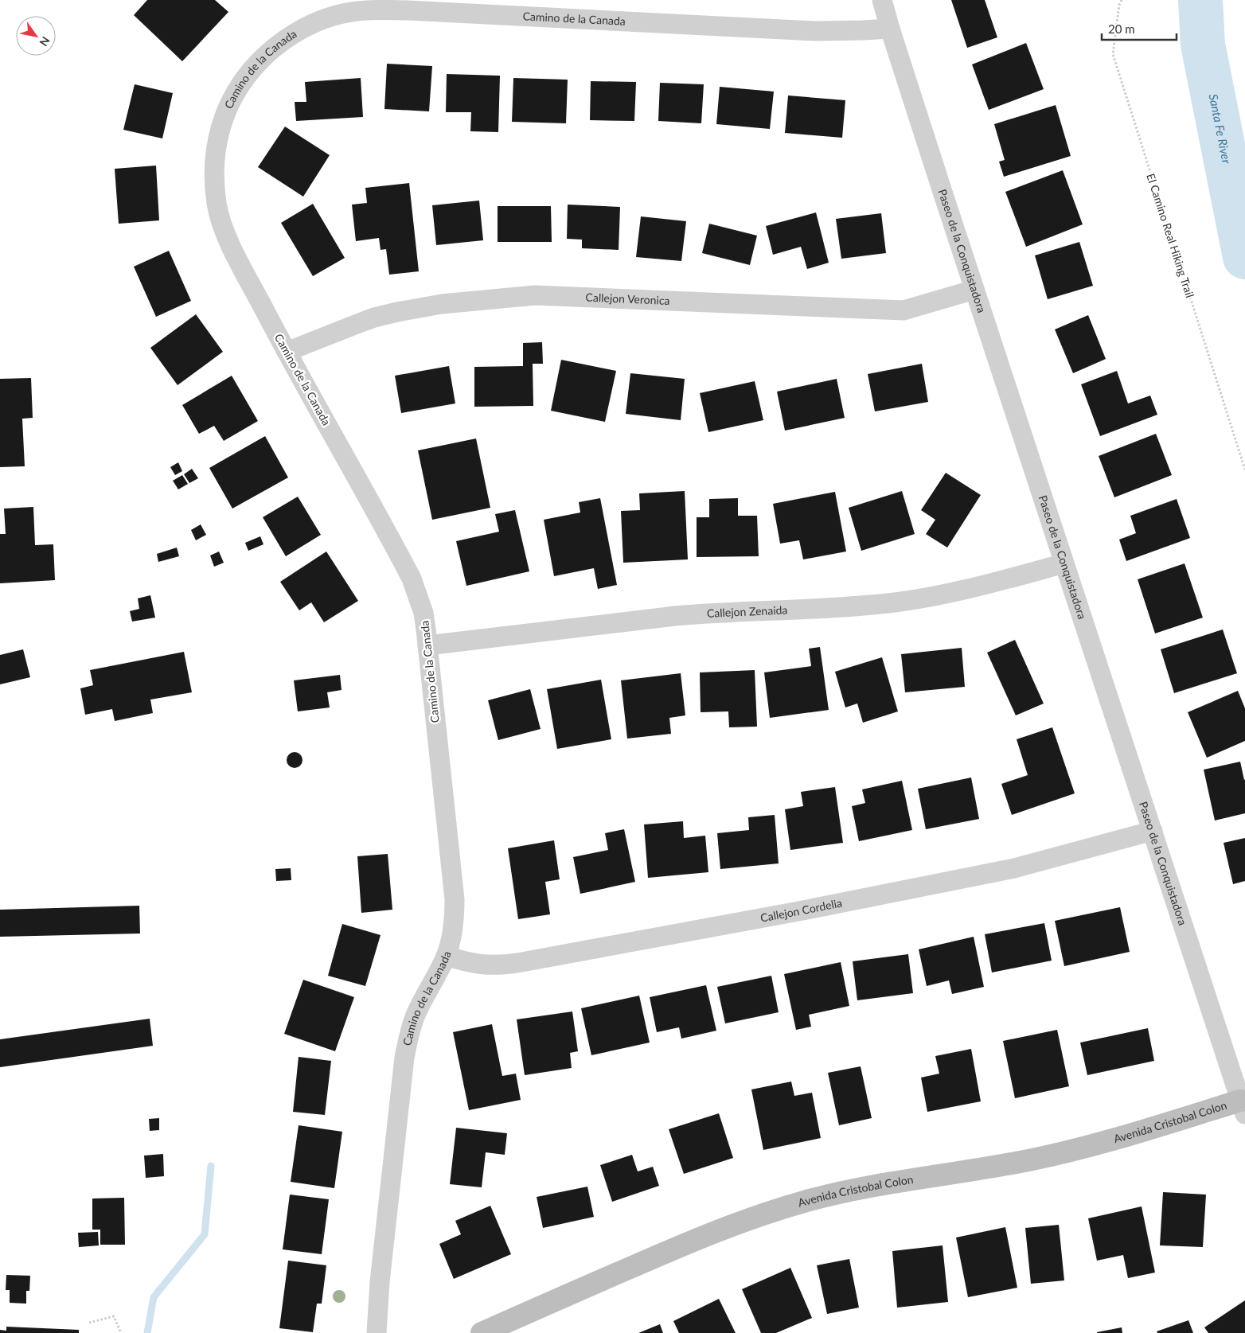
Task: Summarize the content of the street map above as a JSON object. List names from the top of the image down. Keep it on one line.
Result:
{"streets":{"street":["Camino de la Canada","Paseo de la Conquistadora","Callejon Veronica","Callejon Zenaida","Callejon Cordelia","Avenida Cristobal Colon"],"path":["El Camino Real Hiking Trail"]},"crossings":[["Camino de la Canada","Paseo de la Conquistadora"],["Camino de la Canada","Callejon Veronica"],["Camino de la Canada","Callejon Zenaida"],["Camino de la Canada","Callejon Cordelia"],["Paseo de la Conquistadora","Callejon Veronica"],["Paseo de la Conquistadora","Callejon Zenaida"],["Paseo de la Conquistadora","Callejon Cordelia"],["Paseo de la Conquistadora","Avenida Cristobal Colon"]],"water":["Santa Fe River"],"scale_bar":"20 m","north":"bottom right"}
